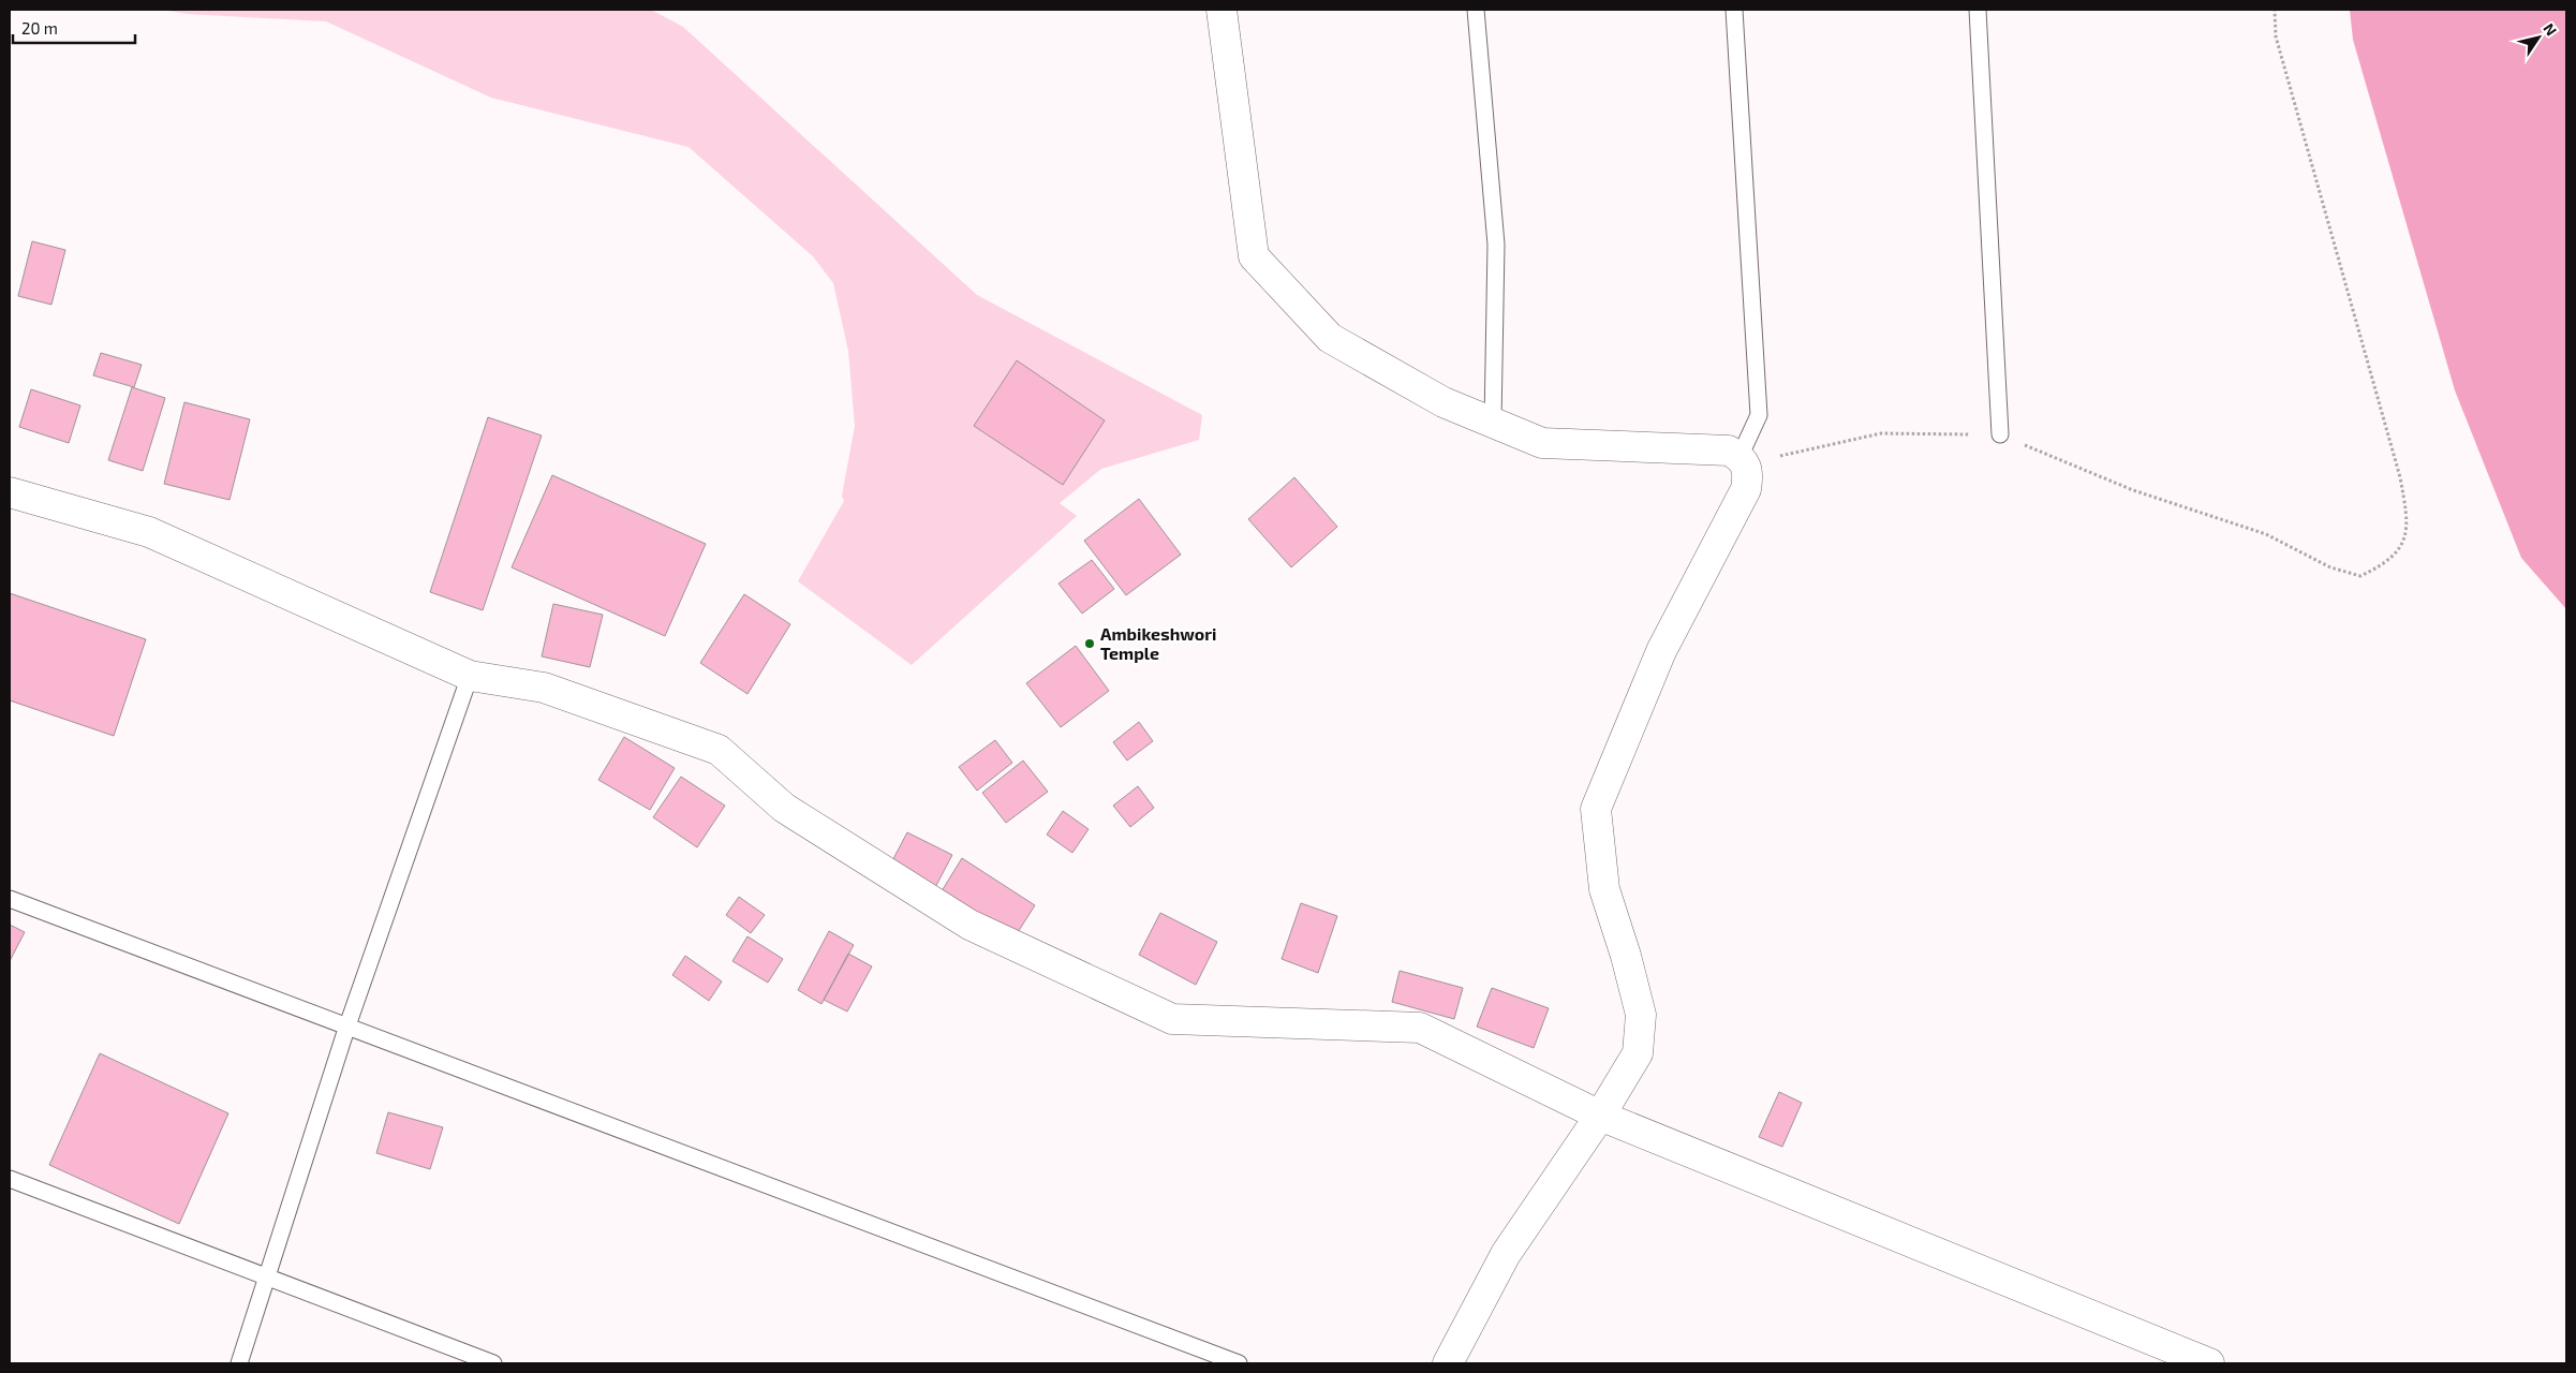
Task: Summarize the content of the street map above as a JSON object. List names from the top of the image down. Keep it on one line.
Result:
{"places":["Ambikeshwori Temple"],"scale_bar":"20 m","north":"top right"}
